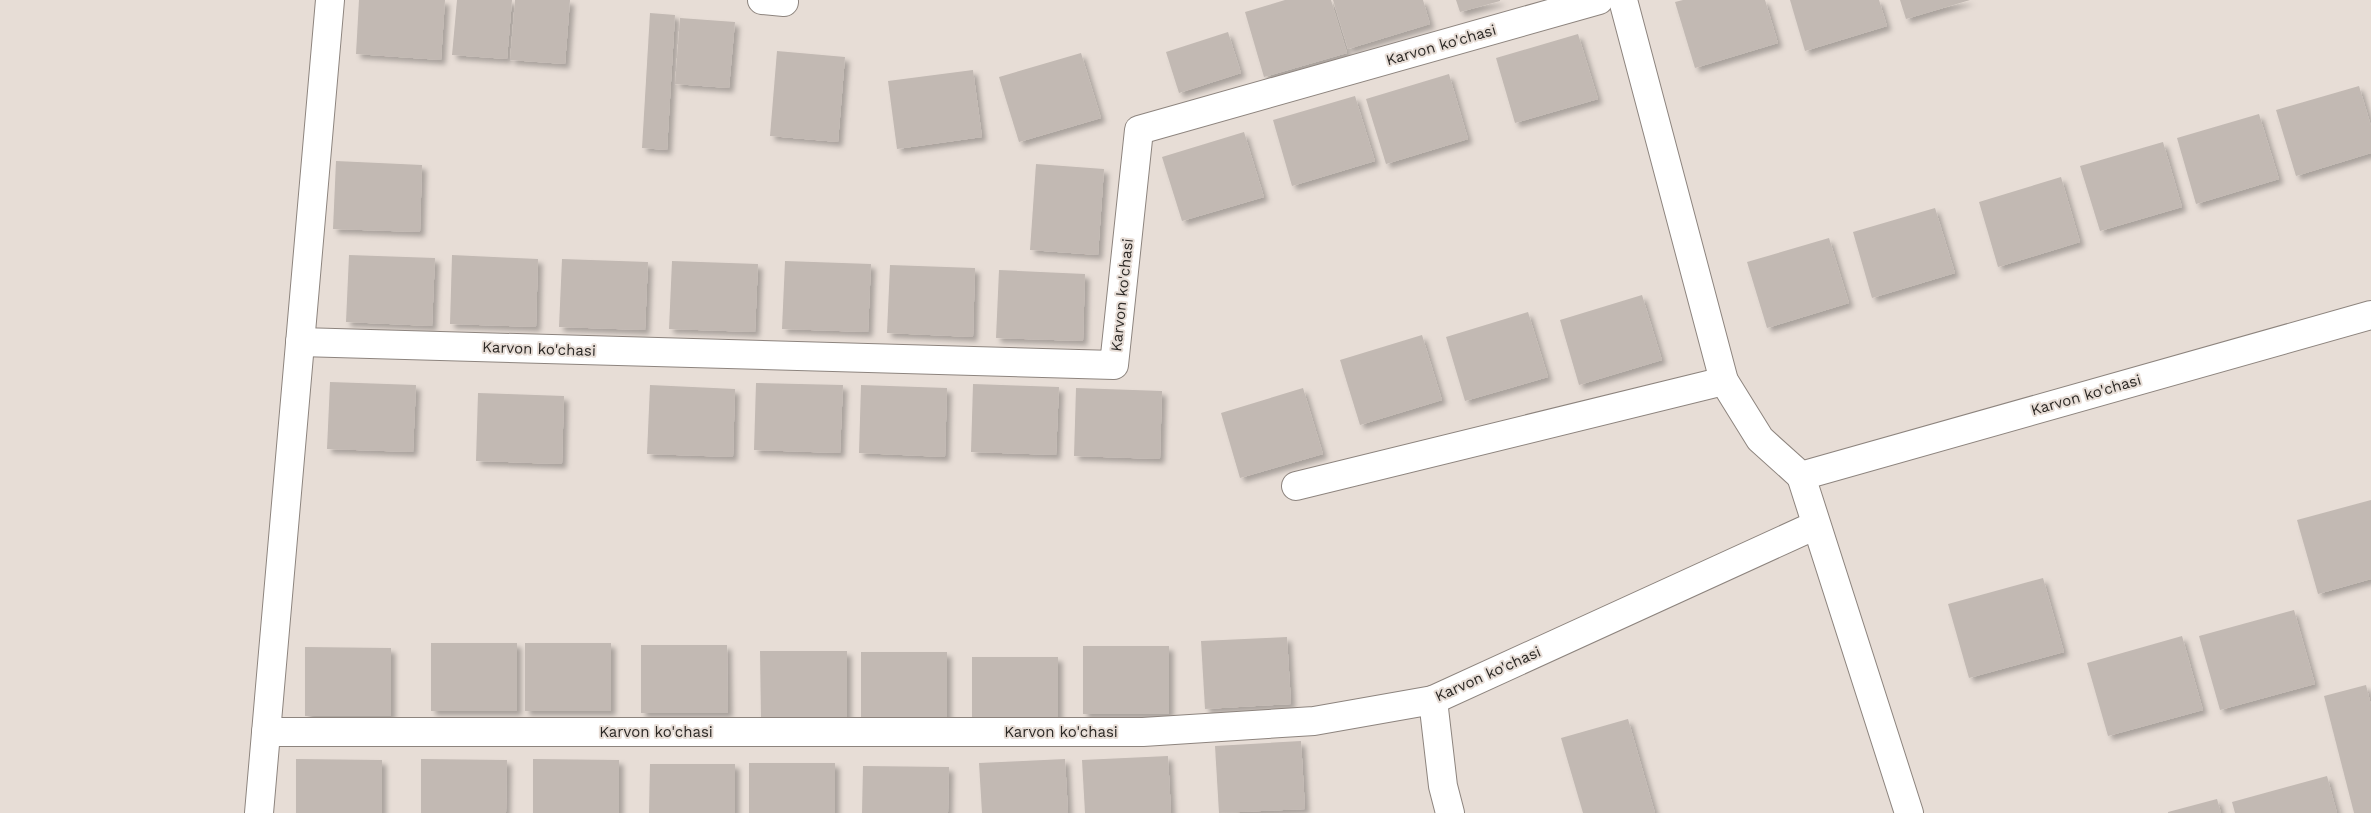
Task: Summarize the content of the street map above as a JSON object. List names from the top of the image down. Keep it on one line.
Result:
{"streets":{"street":["Karvon ko'chasi"]}}
